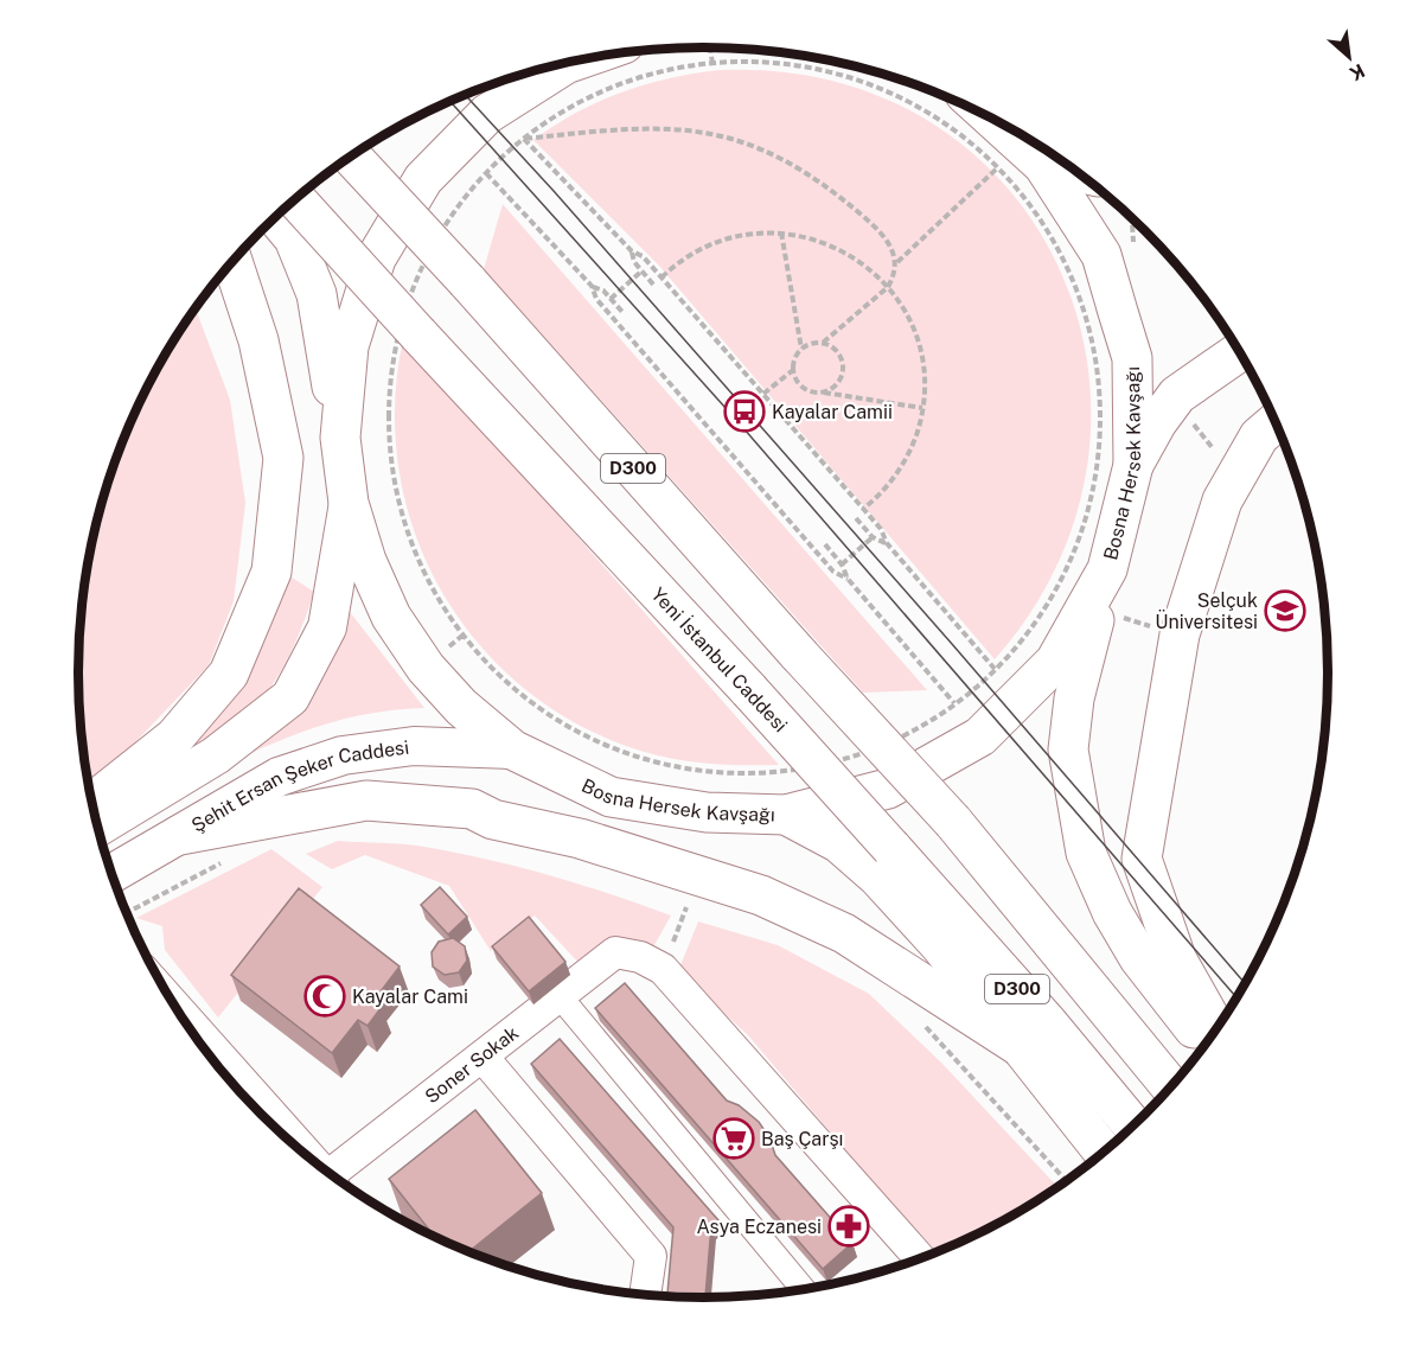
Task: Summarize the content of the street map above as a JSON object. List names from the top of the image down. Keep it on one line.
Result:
{"streets":{"main road":["Bosna Hersek Kavşağı","D300","Yeni İstanbul Caddesi"],"street":["Şehit Ersan Şeker Caddesi","Soner Sokak"]},"crossings":[["Bosna Hersek Kavşağı","Şehit Ersan Şeker Caddesi"]],"places":{"bus stop":["Kayalar Camii"],"school or university":["Selçuk Üniversitesi"],"mosque":["Kayalar Cami"],"supermarket":["Baş Çarşı"],"pharmacy":["Asya Eczanesi"]},"north":"bottom right"}
